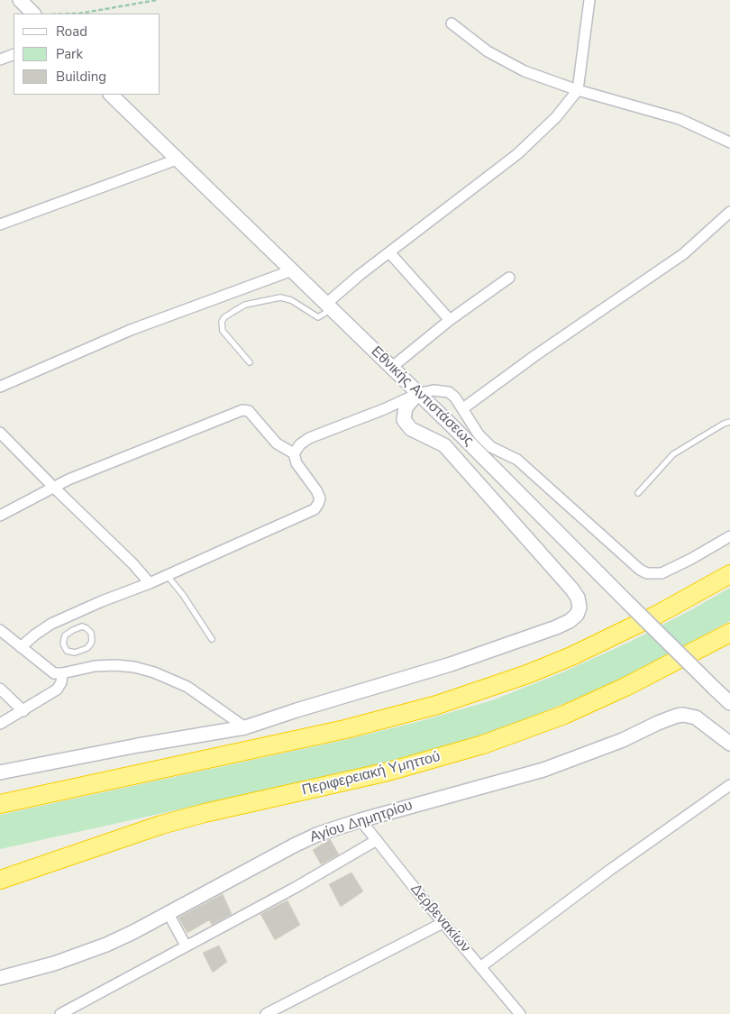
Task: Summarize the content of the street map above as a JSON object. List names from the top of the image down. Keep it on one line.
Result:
{"streets":{"highway":["Περιφερειακή Υμηττού"],"street":["Εθνικής Αντιστάσεως","Αγίου Δημητρίου","Δερβενακίων"]},"crossings":[["Αγίου Δημητρίου","Δερβενακίων"]],"legend":["Road","Park","Building"]}
